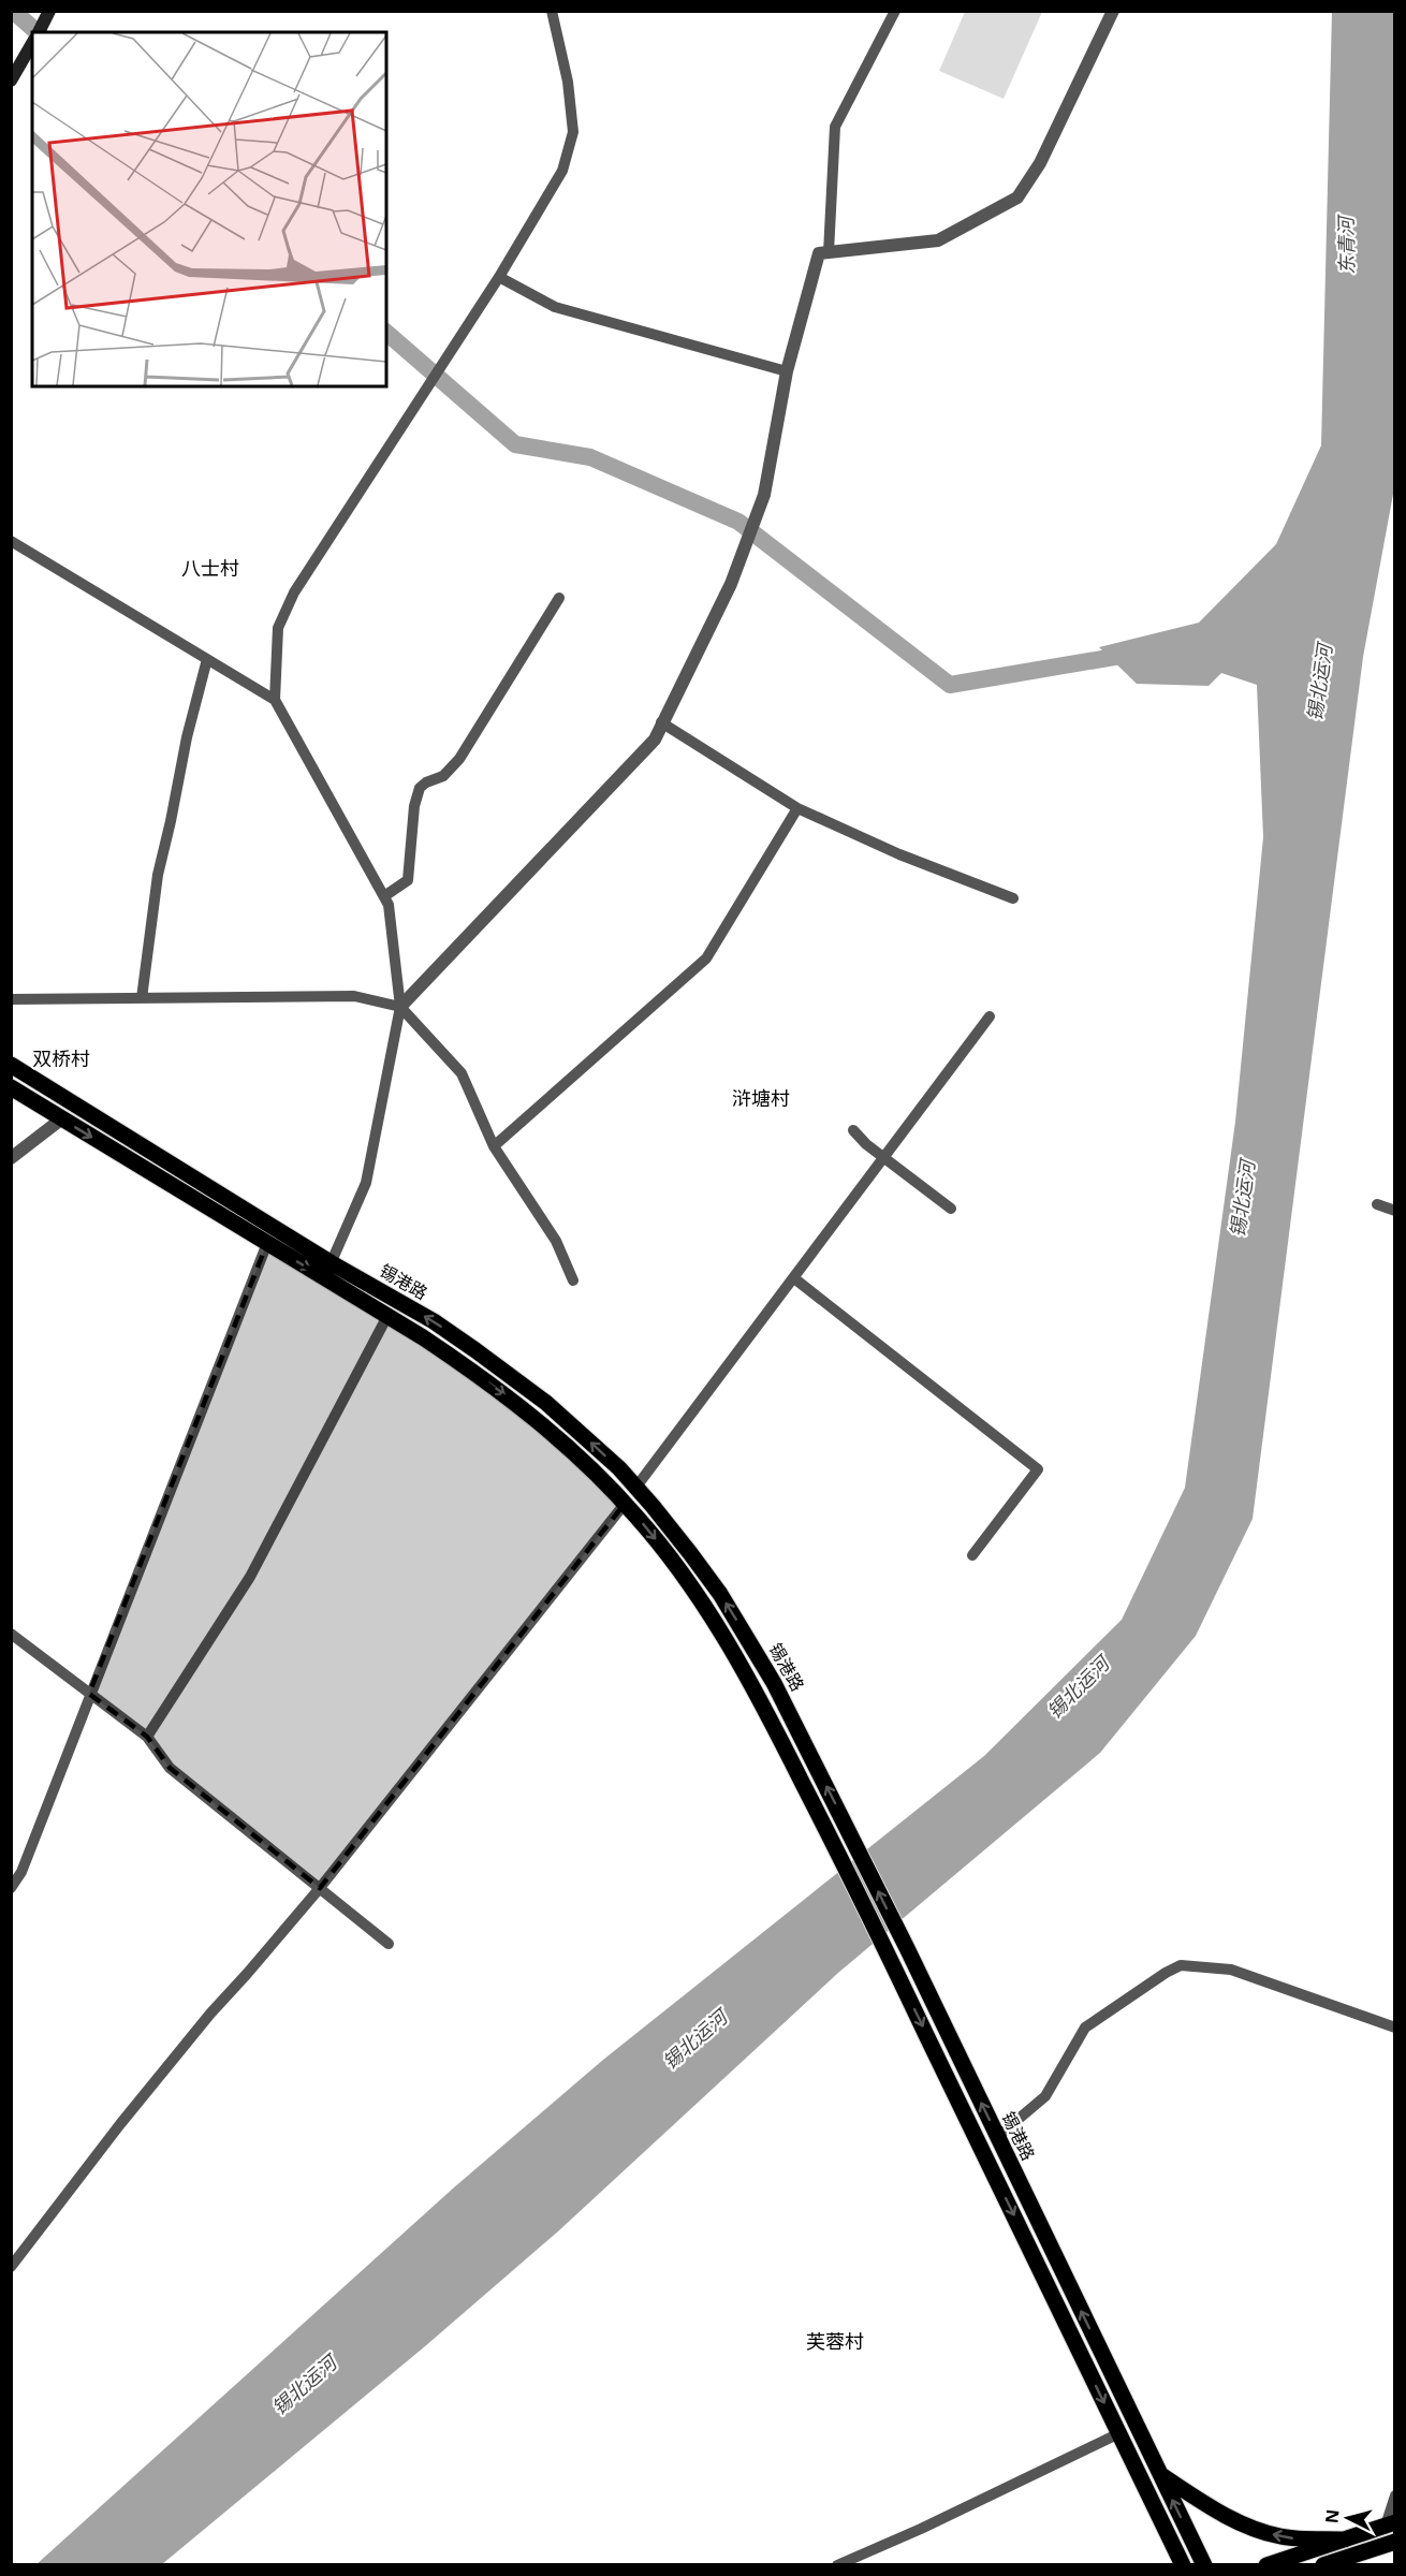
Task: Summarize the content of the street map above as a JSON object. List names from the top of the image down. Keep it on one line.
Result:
{"streets":{"main road":["锡港路"]},"districts":["八士村","双桥村","浒塘村","芙蓉村"],"water":["东青河","锡北运河"],"north":"left"}
